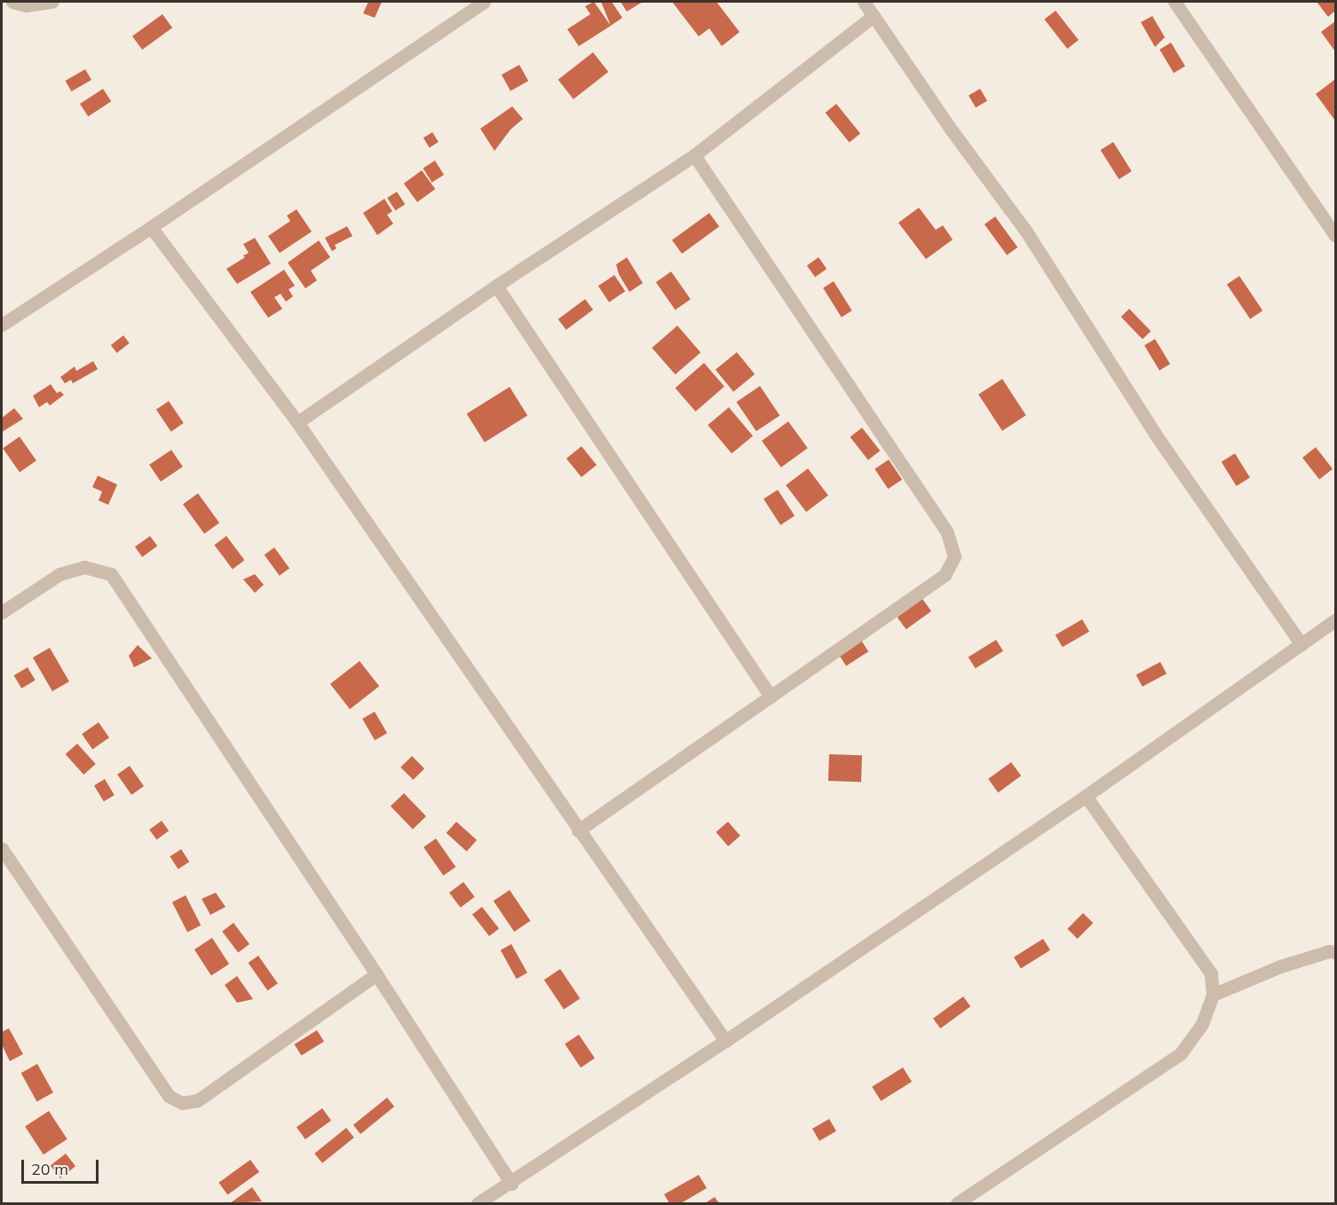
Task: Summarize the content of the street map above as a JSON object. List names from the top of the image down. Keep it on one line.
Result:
{"scale_bar":"20 m"}
